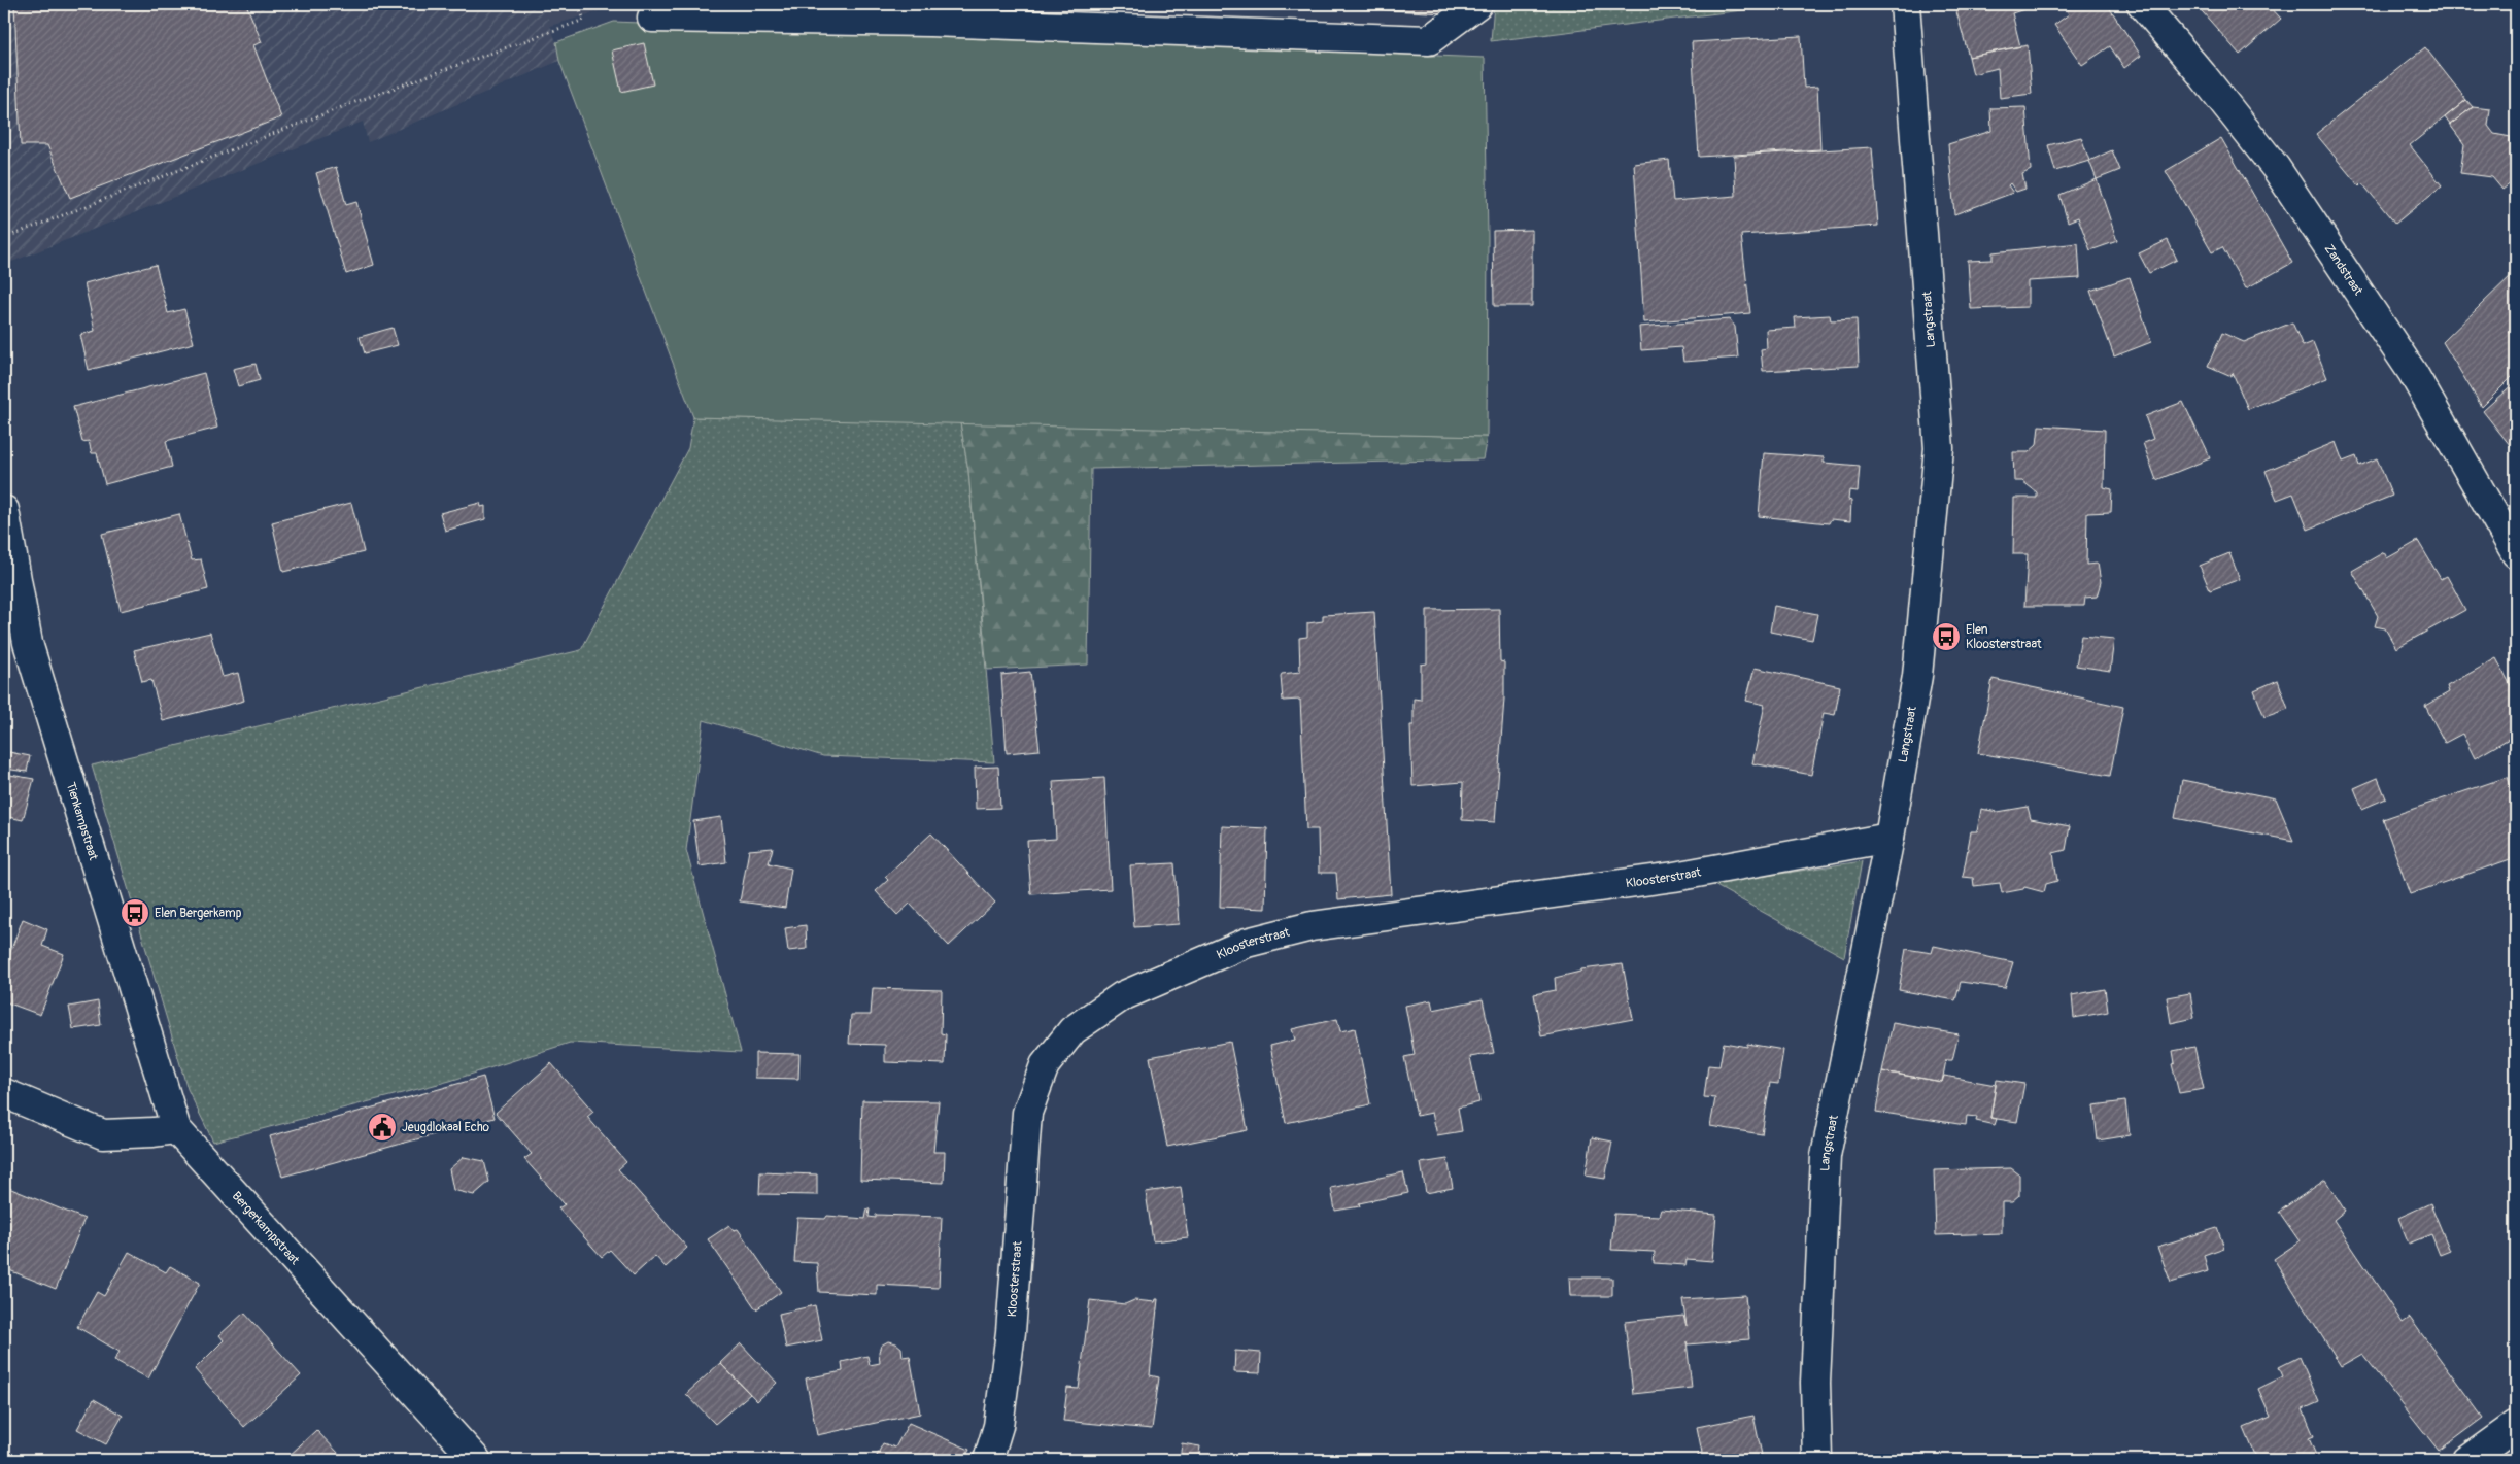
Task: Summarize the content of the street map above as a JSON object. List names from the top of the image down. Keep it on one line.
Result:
{"streets":{"street":["Zandstraat","Langstraat","Tienkampstraat","Kloosterstraat","Bergerkampstraat"]},"crossings":[["Langstraat","Kloosterstraat"],["Tienkampstraat","Bergerkampstraat"]],"places":{"bus stop":["Elen Kloosterstraat","Elen Bergerkamp"],"public building":["Jeugdlokaal Echo"]}}
